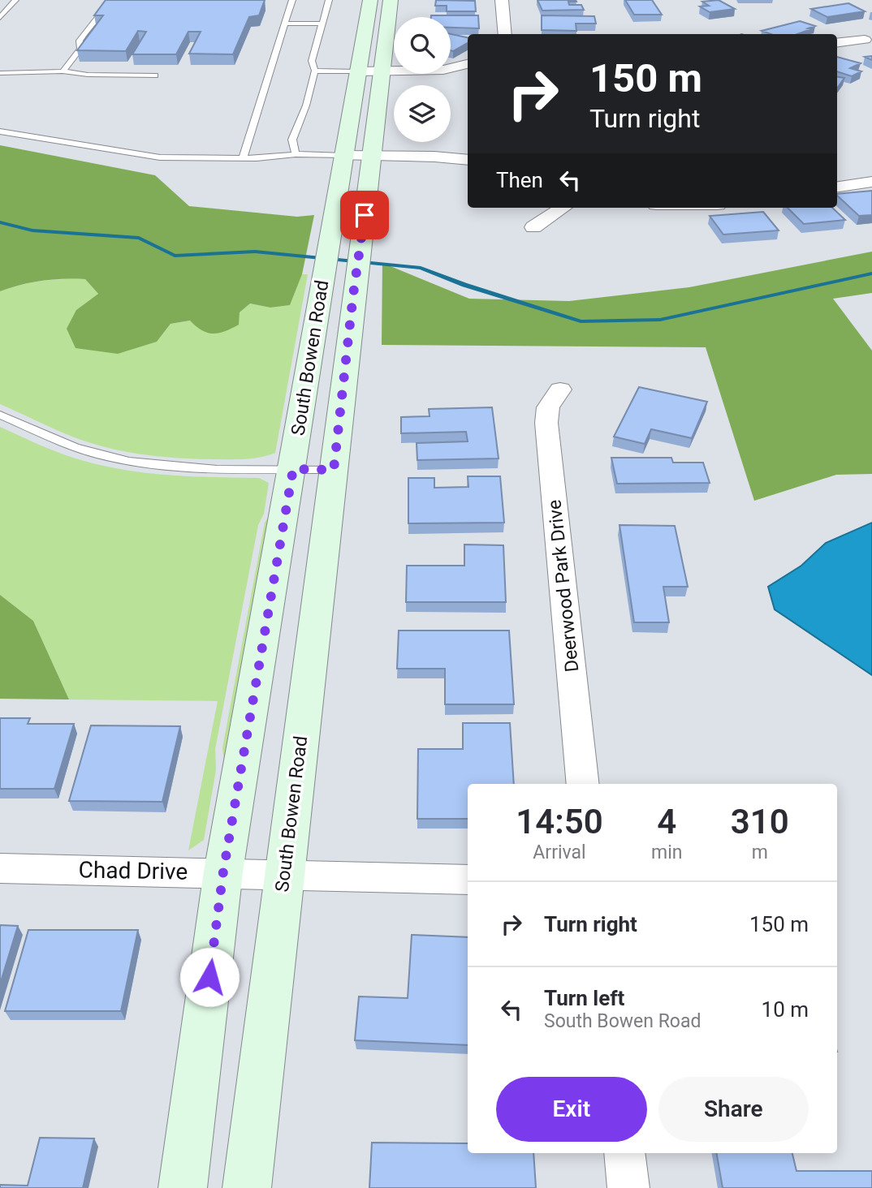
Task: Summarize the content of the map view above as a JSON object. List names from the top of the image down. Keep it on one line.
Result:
{"streets":{"main road":["South Bowen Road"],"street":["Deerwood Park Drive","Chad Drive"]},"crossings":[["South Bowen Road","Chad Drive"]],"page":{"turn":["150 m","Turn right"],"then":"Then","eta":["14:50","Arrival","4","min","310","m"],"list":[{"name":"Turn right","value":"150 m"},{"name":"Turn left","note":"South Bowen Road","value":"10 m"}],"buttons":["Exit","Share"]}}
